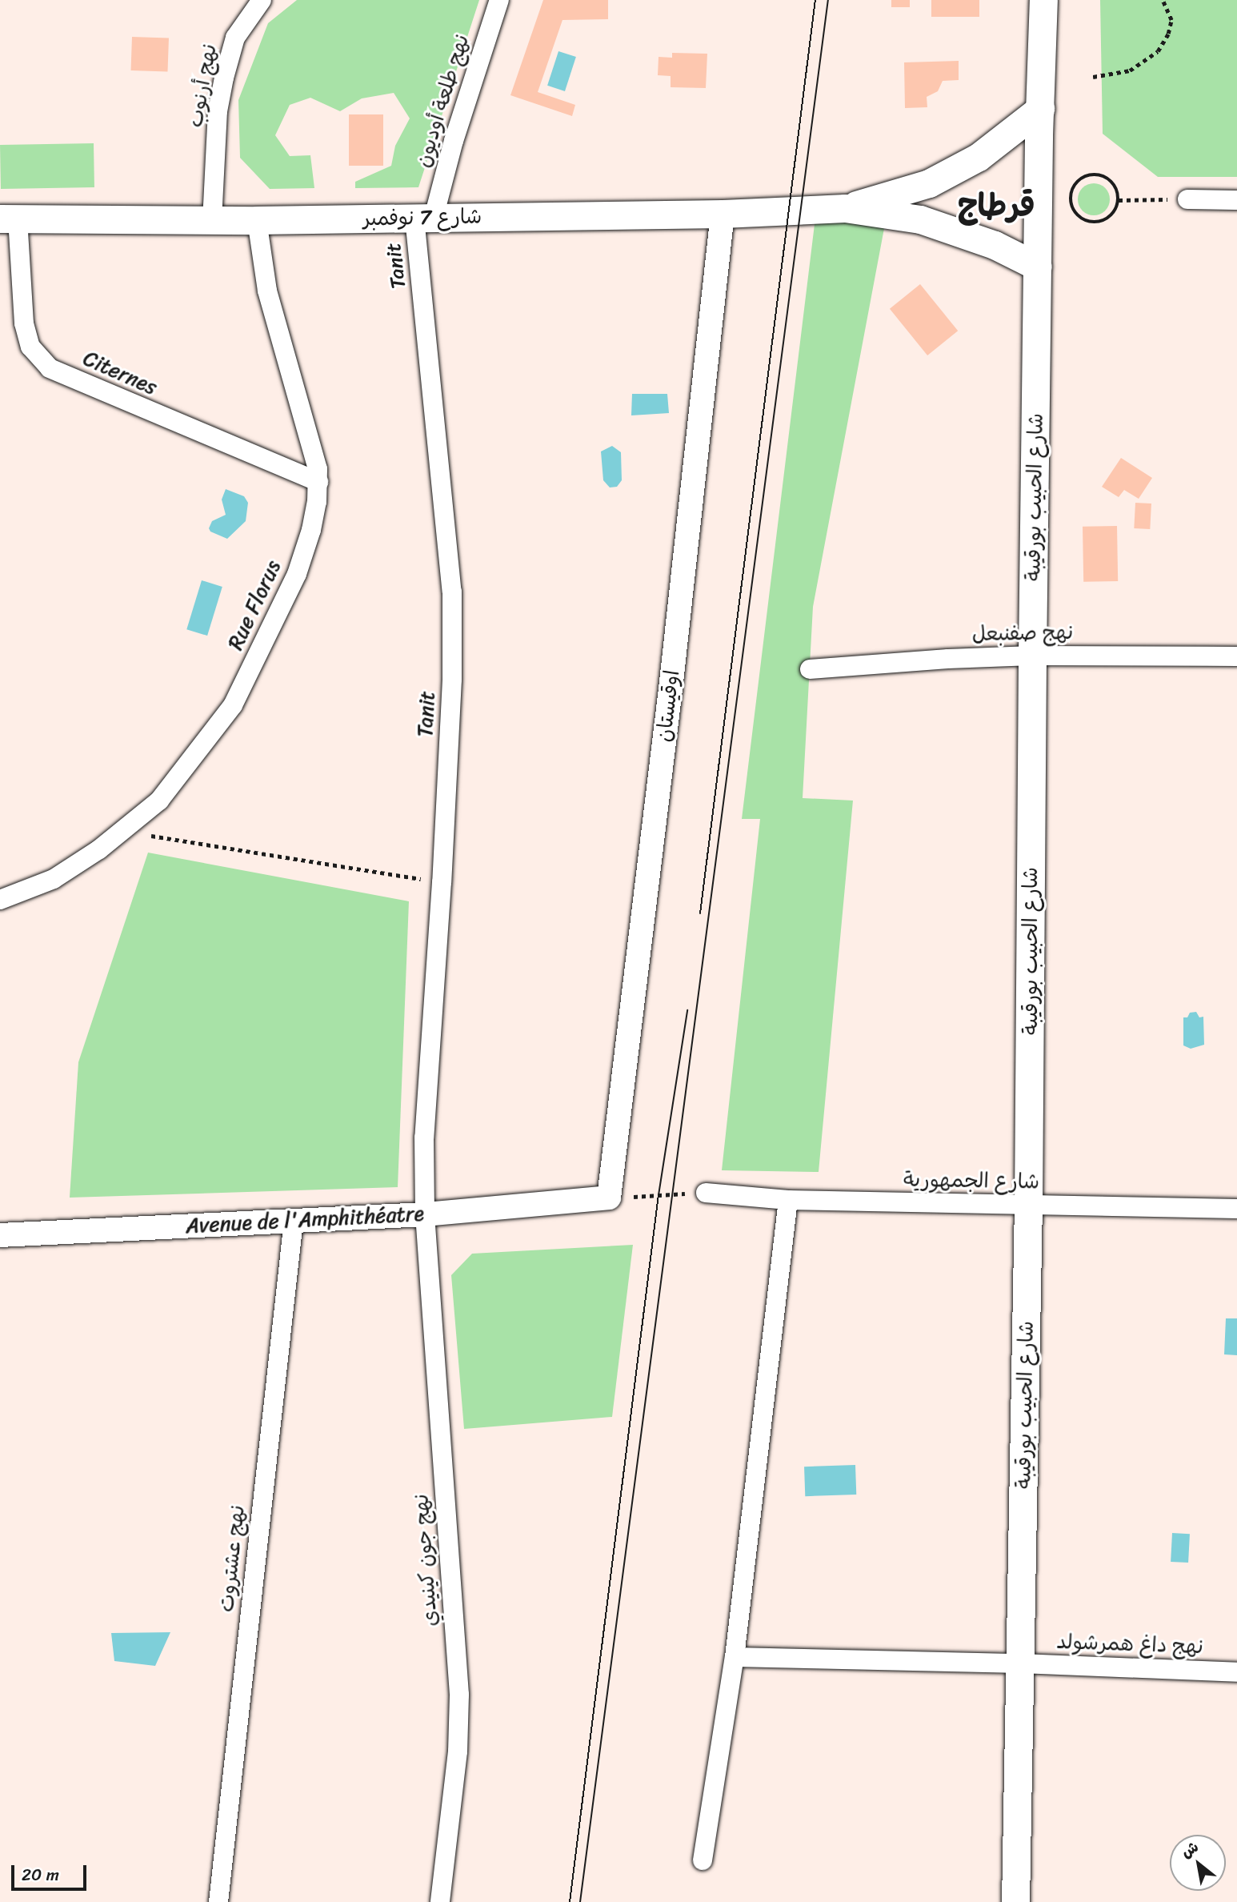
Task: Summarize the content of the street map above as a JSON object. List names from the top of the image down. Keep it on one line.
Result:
{"streets":{"main road":["شارع 7 نوفمبر","شارع الحبيب بورقيبة"],"street":["نهج أرنوب","نهج طلعة أوديون","Tanit","Citernes","Rue Florus","نهج صفنبعل","اوقيستان","شارع الجمهورية","Avenue de l'Amphithéatre","نهج عشتروت","نهج جون كينيدي","نهج داغ همرشولد"]},"crossings":[["نهج أرنوب","شارع 7 نوفمبر"],["نهج طلعة أوديون","شارع 7 نوفمبر"],["نهج طلعة أوديون","Tanit"],["شارع 7 نوفمبر","Tanit"],["شارع 7 نوفمبر","Citernes"],["شارع 7 نوفمبر","شارع الحبيب بورقيبة"],["شارع 7 نوفمبر","Rue Florus"],["شارع 7 نوفمبر","اوقيستان"],["Tanit","Avenue de l'Amphithéatre"],["Tanit","نهج جون كينيدي"],["Citernes","Rue Florus"],["شارع الحبيب بورقيبة","نهج صفنبعل"],["شارع الحبيب بورقيبة","شارع الجمهورية"],["شارع الحبيب بورقيبة","نهج داغ همرشولد"],["اوقيستان","Avenue de l'Amphithéatre"],["Avenue de l'Amphithéatre","نهج عشتروت"],["Avenue de l'Amphithéatre","نهج جون كينيدي"]],"districts":["قرطاج"],"scale_bar":"20 m","north":"top left"}
